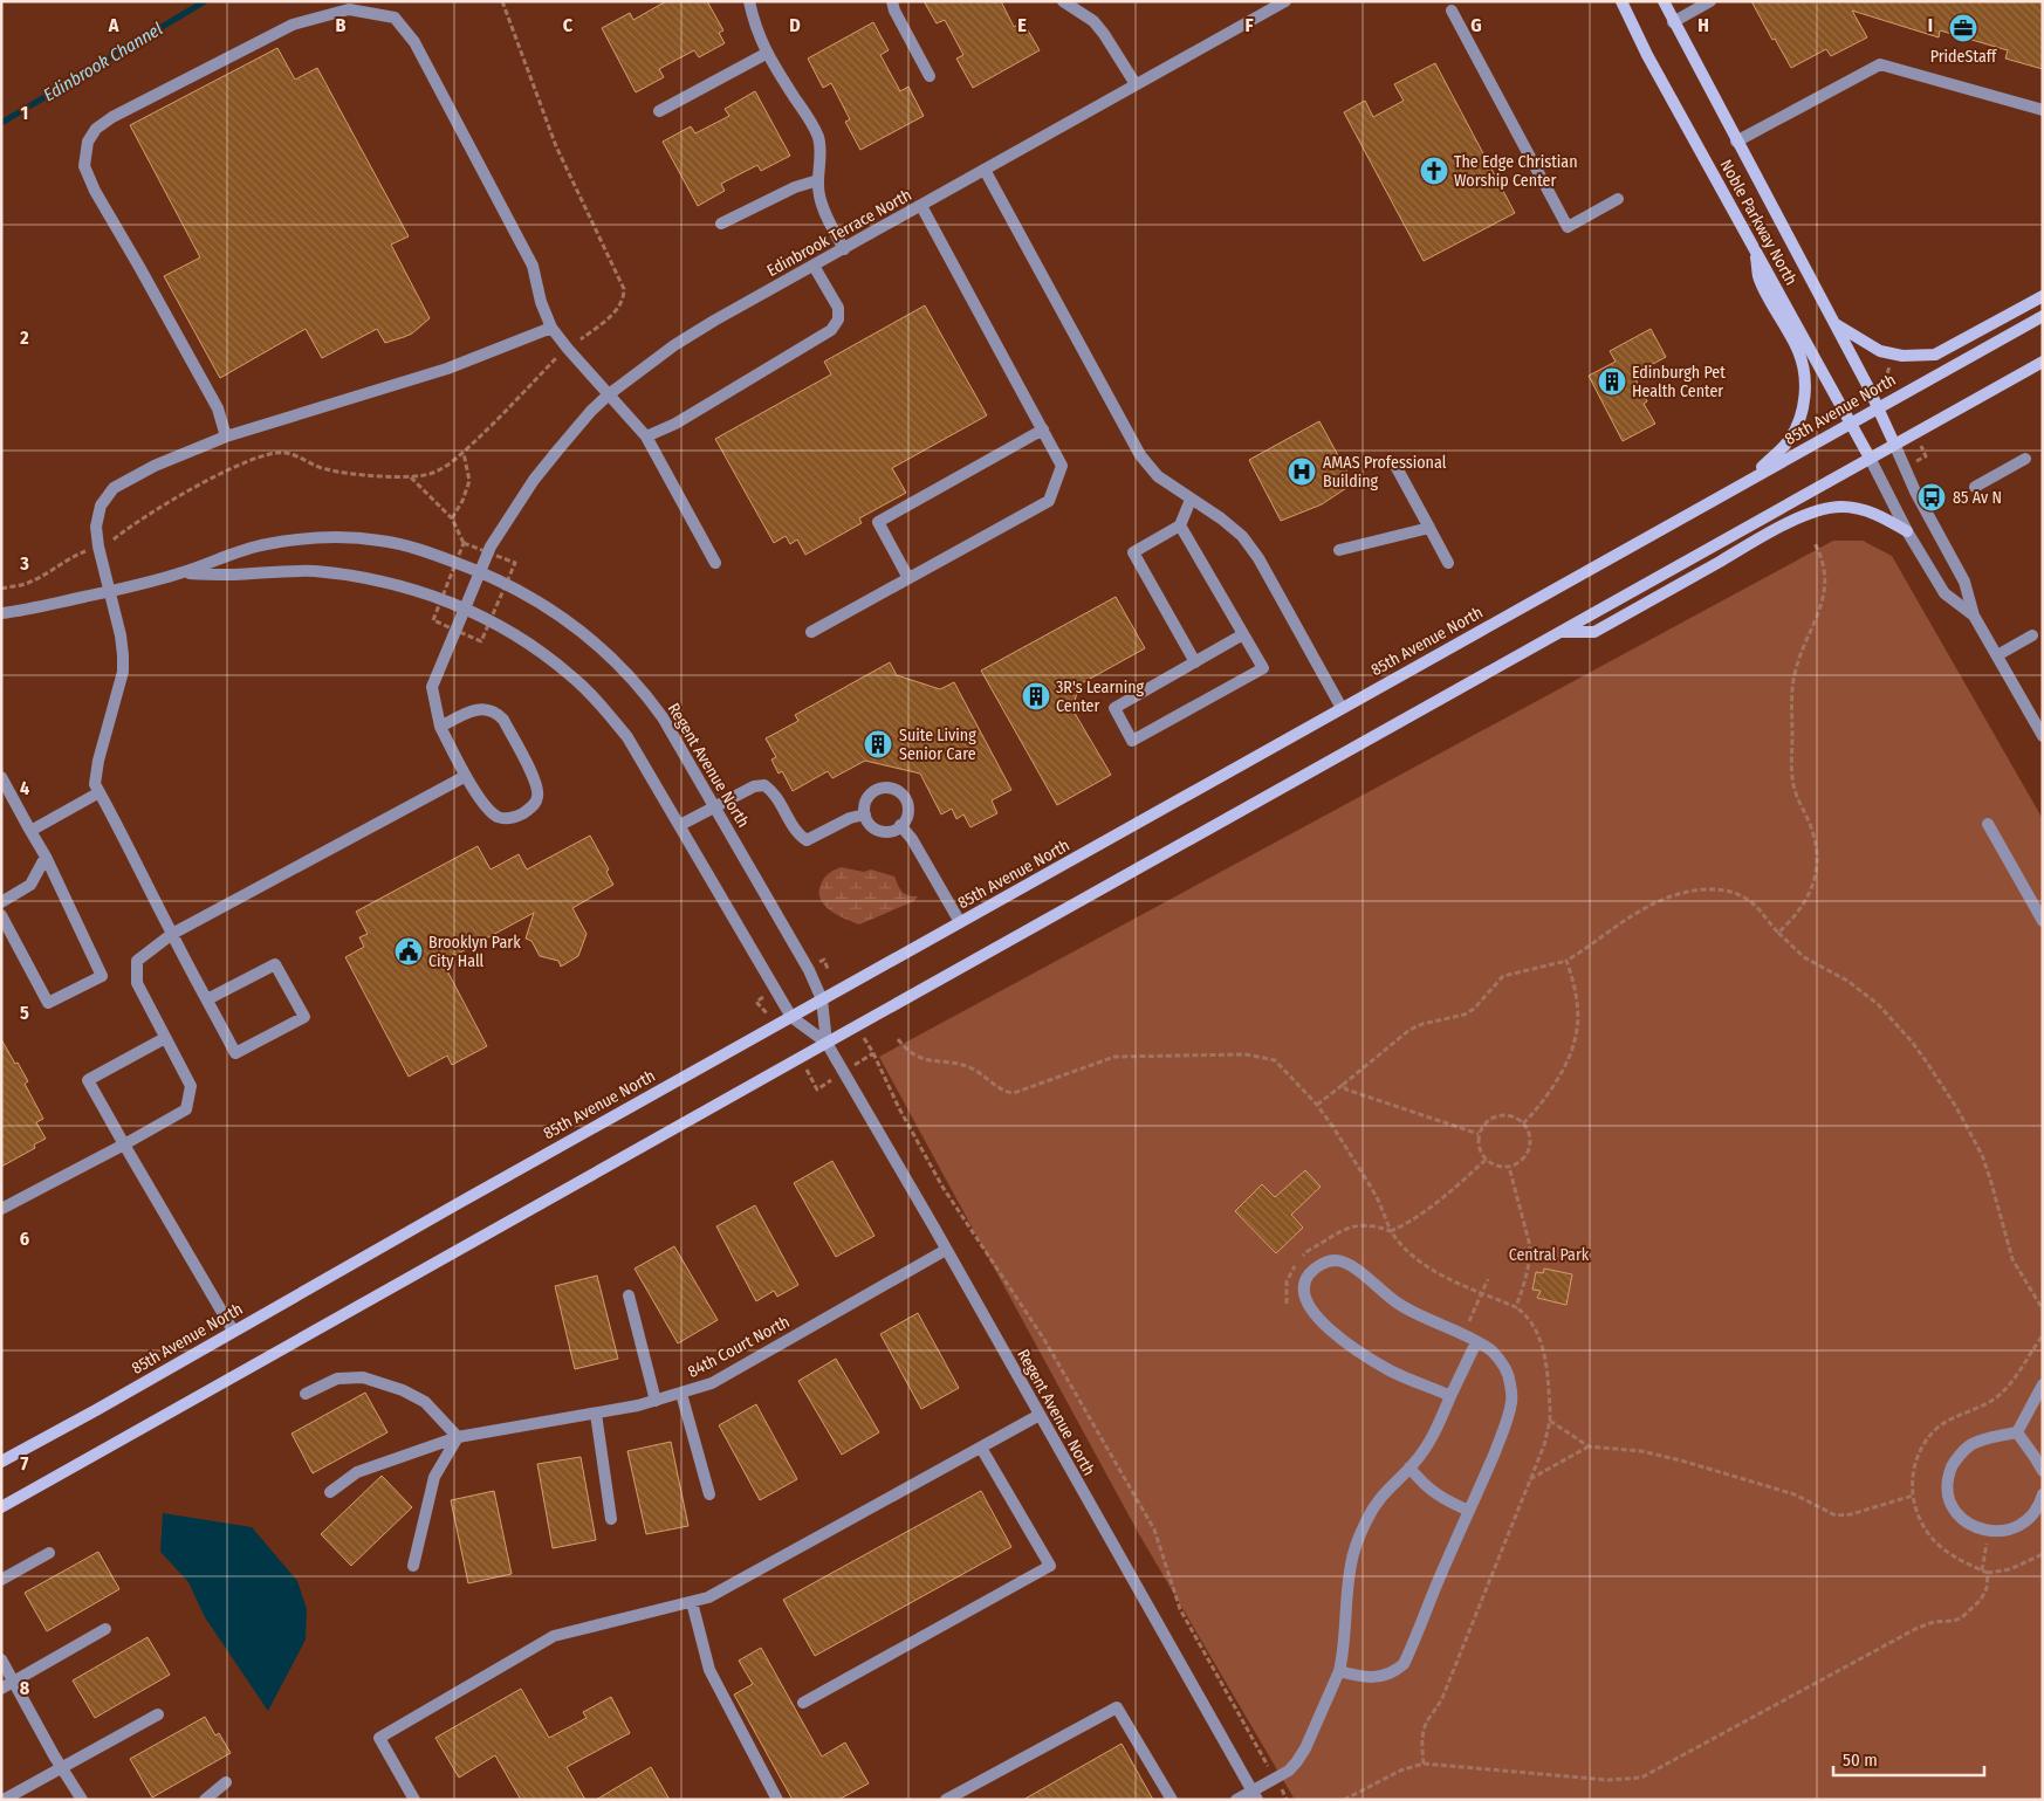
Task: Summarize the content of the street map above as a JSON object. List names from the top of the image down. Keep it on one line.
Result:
{"streets":{"main road":["Noble Parkway North","85th Avenue North"],"street":["Edinbrook Terrace North","Regent Avenue North","84th Court North"]},"crossings":[["Noble Parkway North","85th Avenue North"],["Edinbrook Terrace North","Regent Avenue North"],["85th Avenue North","Regent Avenue North"],["Regent Avenue North","84th Court North"]],"water":["Edinbrook Channel"],"parks":["Central Park"],"places":{"office":["PrideStaff"],"church":["The Edge Christian Worship Center"],"building":["Edinburgh Pet Health Center","3R's Learning Center","Suite Living Senior Care"],"hospital":["AMAS Professional Building"],"bus stop":["85 Av N"],"public building":["Brooklyn Park City Hall"]},"scale_bar":"50 m","grid":{"columns":["A","B","C","D","E","F","G","H","I"],"rows":["1","2","3","4","5","6","7","8"]}}
